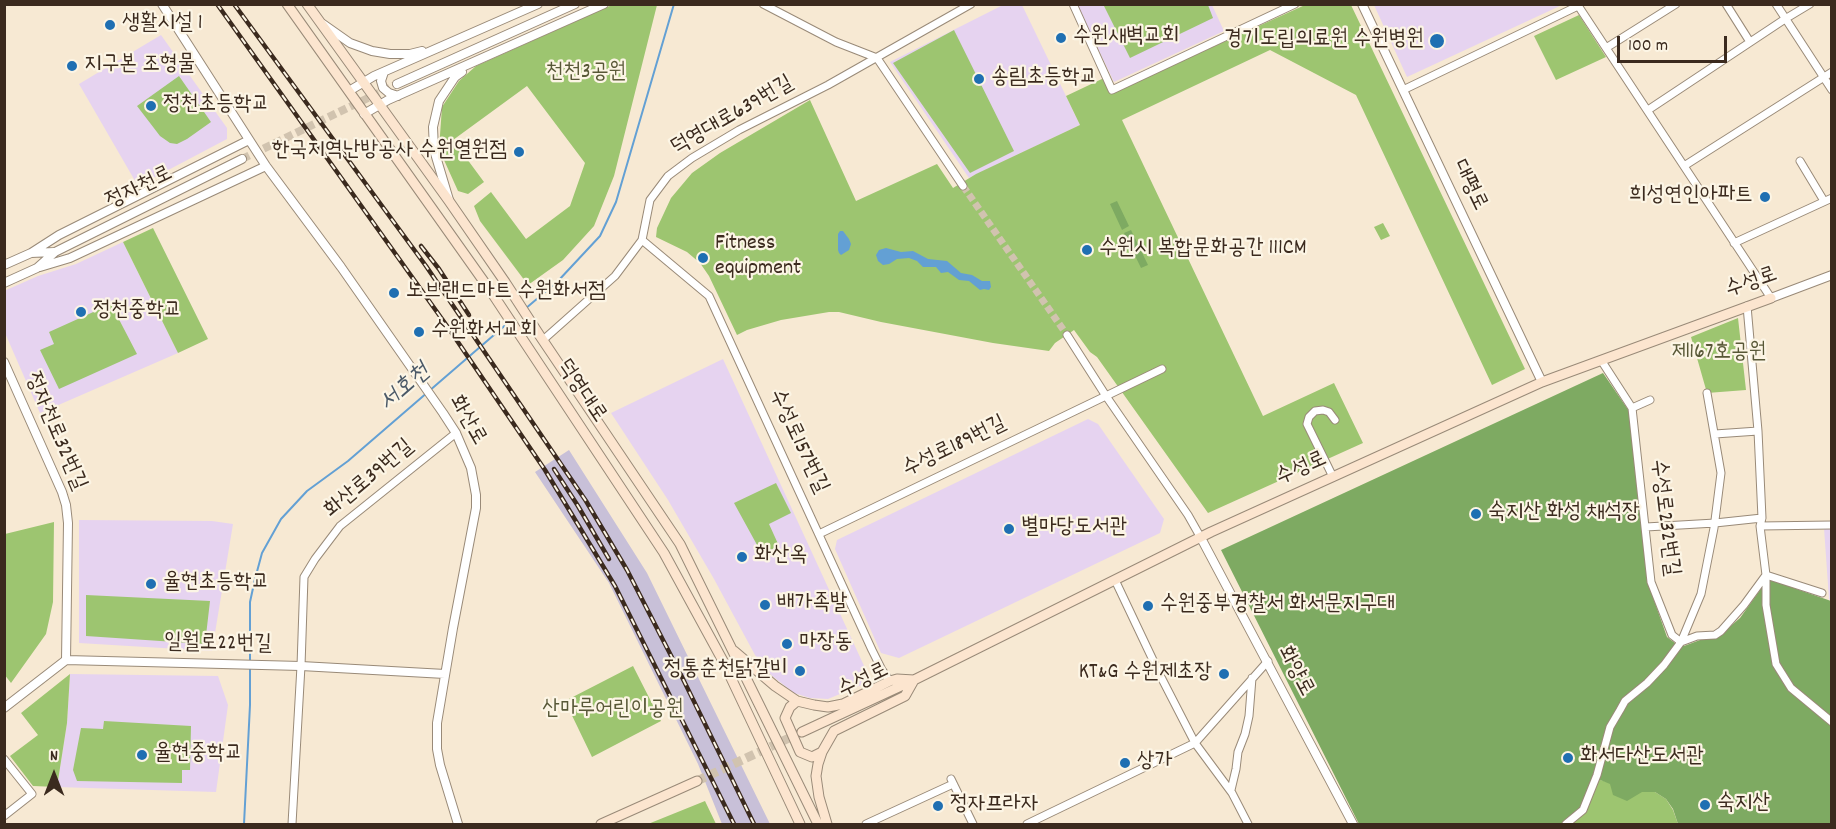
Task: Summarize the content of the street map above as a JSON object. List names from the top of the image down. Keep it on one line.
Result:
{"streets":{"main road":["수성로","덕영대로"],"street":["덕영대로639번길","대평로","정자천로","화산로","정자천로32번길","수성로157번길","수성로189번길","화산로39번길","수성로232번길","일월로22번길","화양로"]},"crossings":[["덕영대로639번길","덕영대로"],["덕영대로639번길","수성로157번길"],["대평로","수성로"],["수성로","수성로232번길"],["수성로","화양로"],["화산로","화산로39번길"],["화산로","일월로22번길"],["정자천로32번길","일월로22번길"],["수성로157번길","수성로189번길"],["화산로39번길","일월로22번길"]],"water":["서호천"],"parks":["천천3공원","제167호공원","산마루어린이공원"],"places":["생활시설 1","수원새벽교회","경기도립의료원 수원병원","지구본 조형물","송림초등학교","정천초등학교","한국지역난방공사 수원열원점","희성연인아파트","수원시 복합문화공간 111CM","Fitness equipment","노브랜드마트 수원화서점","정천중학교","수원화서교회","숙지산 화성 채석장","별마당도서관","화산옥","율현초등학교","배가족발","수원중부경찰서 화서문지구대","마장동","정통춘천닭갈비","KT&G 수원제초장","율현중학교","화서다산도서관","상가","숙지산","정자프라자"],"scale_bar":"100 m","north":"top"}
